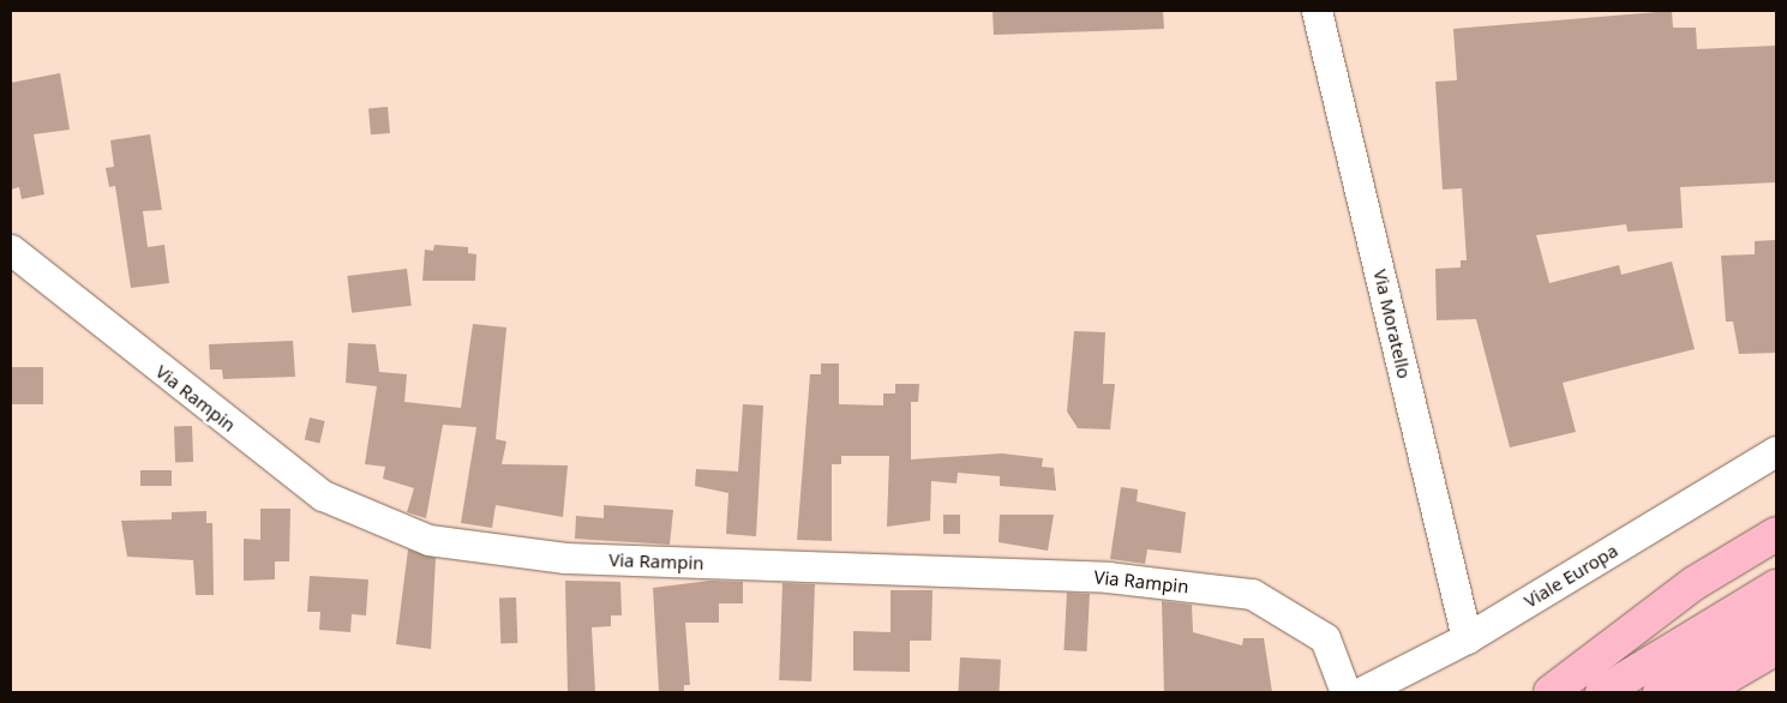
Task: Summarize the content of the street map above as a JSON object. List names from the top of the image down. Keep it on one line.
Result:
{"streets":{"street":["Via Moratello","Via Rampin","Viale Europa"]},"crossings":[["Via Moratello","Viale Europa"]]}
